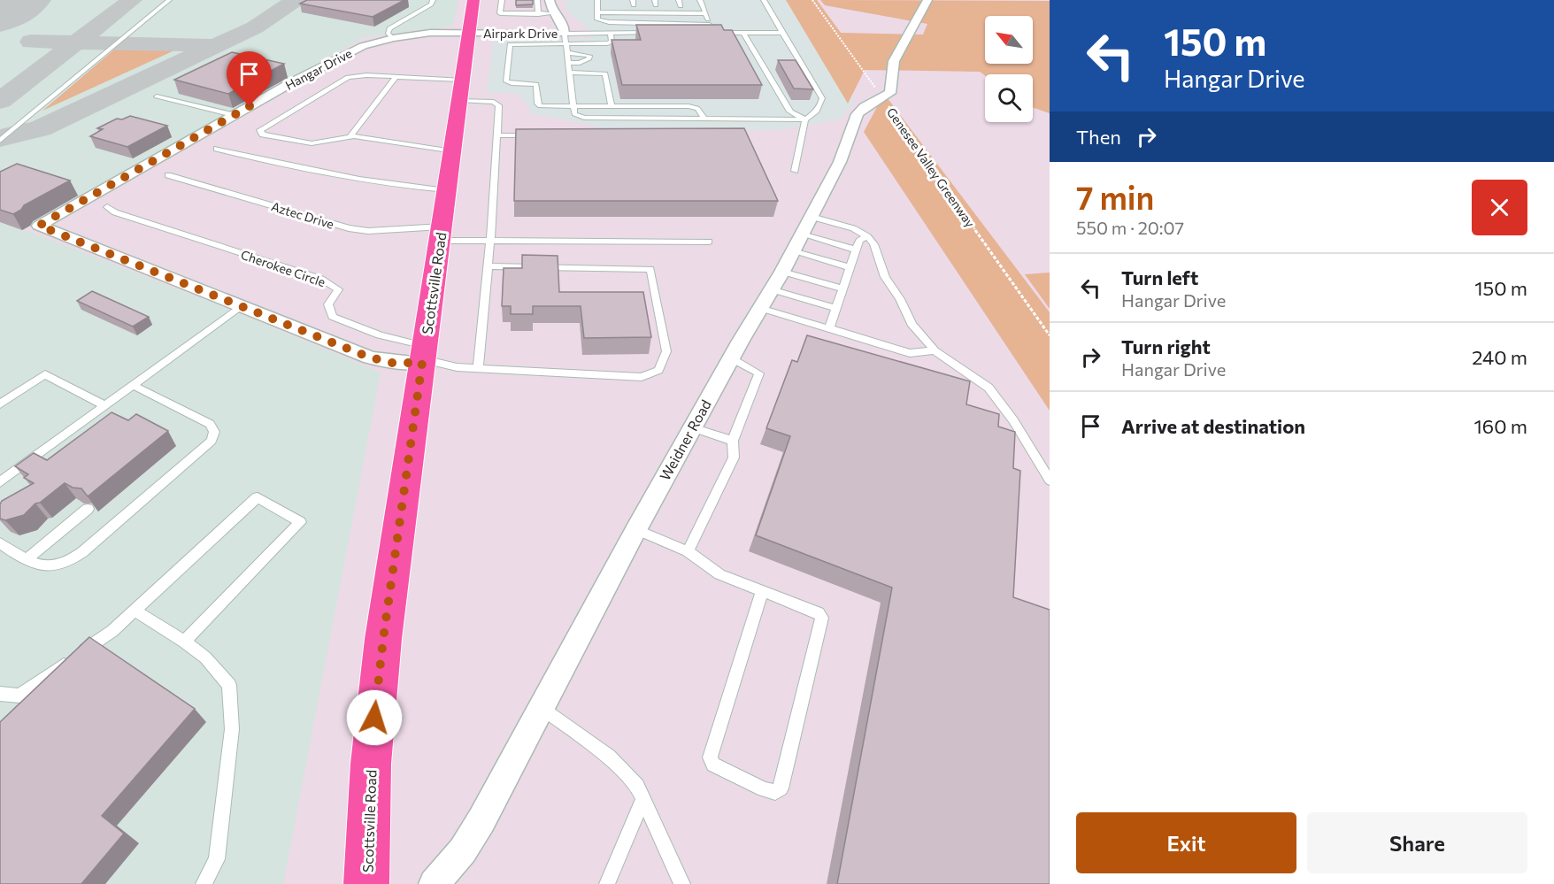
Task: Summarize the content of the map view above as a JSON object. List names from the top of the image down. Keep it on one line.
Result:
{"streets":{"main road":["Scottsville Road"],"street":["Airpark Drive","Hangar Drive","Weidner Road"],"lane":["Aztec Drive","Cherokee Circle"],"path":["Genesee Valley Greenway"]},"crossings":[["Airpark Drive","Hangar Drive"],["Airpark Drive","Scottsville Road"],["Hangar Drive","Cherokee Circle"],["Hangar Drive","Scottsville Road"],["Genesee Valley Greenway","Weidner Road"],["Aztec Drive","Scottsville Road"],["Cherokee Circle","Scottsville Road"]],"north":"top left","page":{"turn":["150 m","Hangar Drive"],"then":"Then","heading":["7 min","550 m · 20:07"],"list":[{"name":"Turn left","note":"Hangar Drive","value":"150 m"},{"name":"Turn right","note":"Hangar Drive","value":"240 m"},{"name":"Arrive at destination","value":"160 m"}],"buttons":["Exit","Share"]}}
